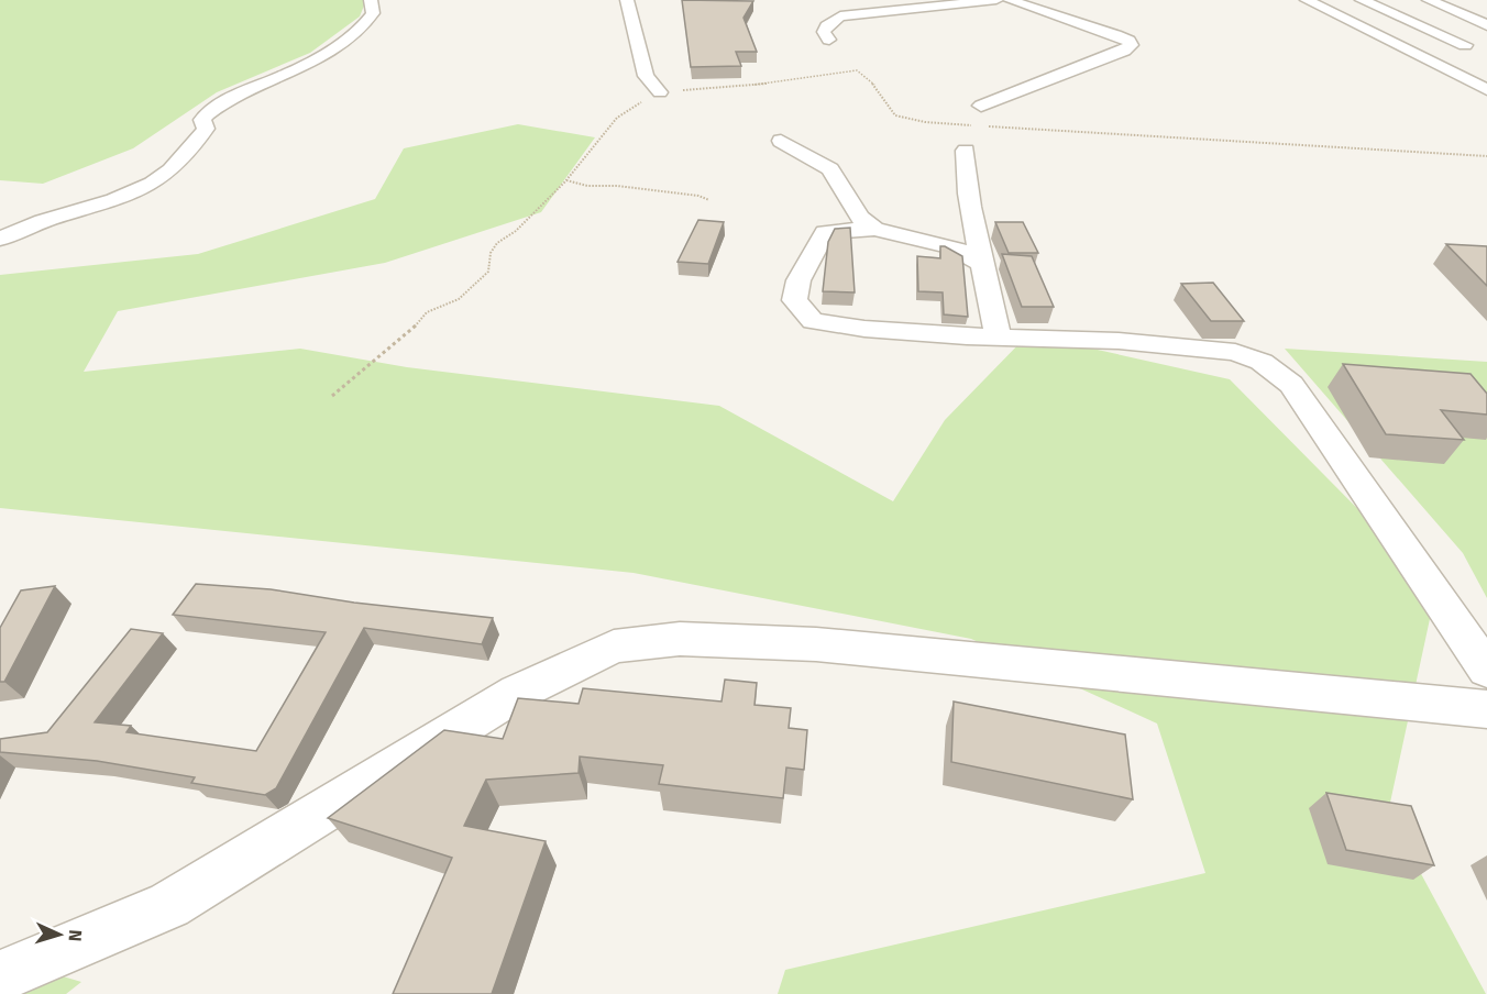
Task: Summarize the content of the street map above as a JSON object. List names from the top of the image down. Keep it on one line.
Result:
{"north":"right"}
